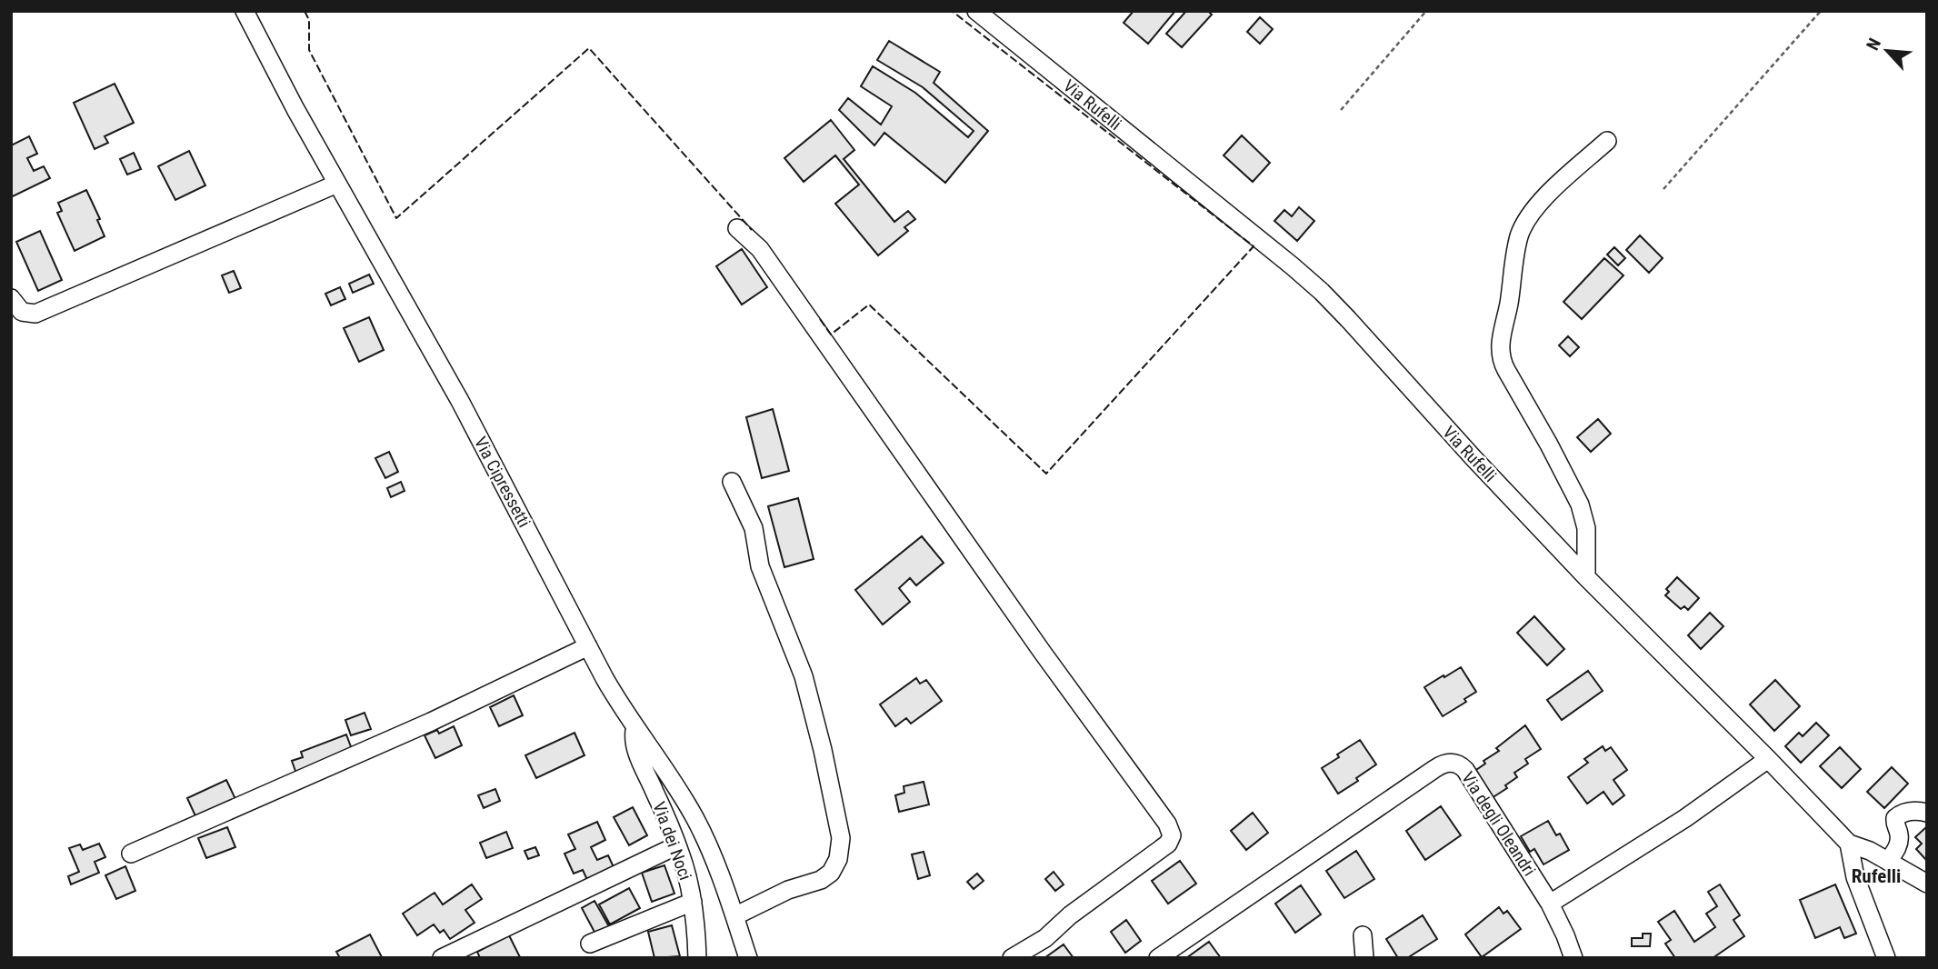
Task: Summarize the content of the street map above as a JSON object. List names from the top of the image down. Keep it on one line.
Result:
{"streets":{"street":["Via Rufelli","Via Cipressetti","Via degli Oleandri","Via dei Noci"]},"crossings":[["Via Cipressetti","Via dei Noci"]],"districts":["Rufelli"],"north":"top left"}
